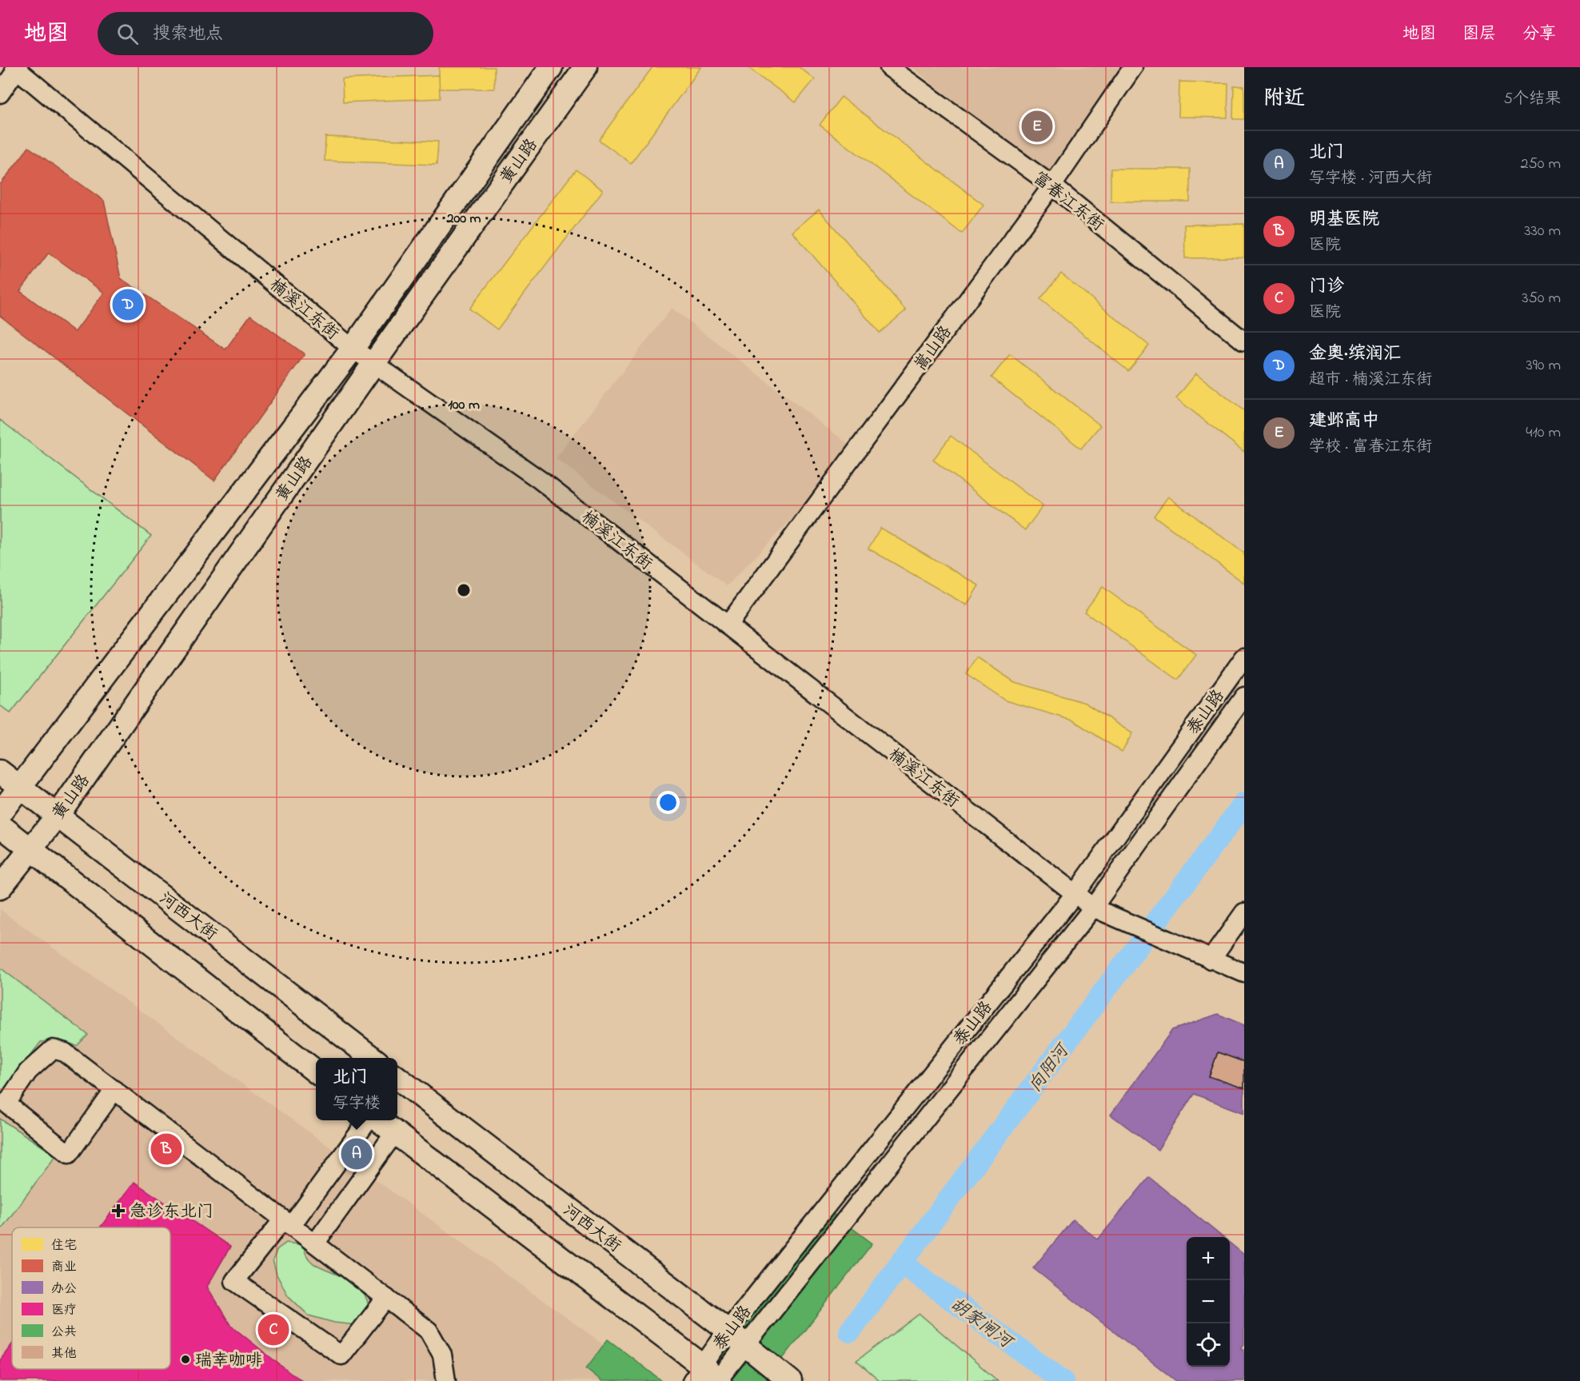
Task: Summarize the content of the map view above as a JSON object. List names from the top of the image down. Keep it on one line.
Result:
{"streets":{"main road":["黄山路","河西大街"],"street":["富春江东街","楠溪江东街","嵩山路","泰山路"]},"crossings":[["黄山路","楠溪江东街"],["黄山路","河西大街"],["富春江东街","嵩山路"],["楠溪江东街","嵩山路"],["楠溪江东街","泰山路"],["泰山路","河西大街"]],"water":["向阳河","胡家闸河"],"places":{"health":["急诊东北门"],"other":["瑞幸咖啡"]},"legend":["住宅","商业","办公","医疗","公共","其他"],"page":{"header":"地图","search":"搜索地点","nav":["地图","图层","分享"],"heading":["附近","5个结果"],"pins":["E","D","B","A","C"],"list":[{"mark":"A","name":"北门","note":"写字楼 · 河西大街","value":"250 m"},{"mark":"B","name":"明基医院","note":"医院","value":"330 m"},{"mark":"C","name":"门诊","note":"医院","value":"350 m"},{"mark":"D","name":"金奥·缤润汇","note":"超市 · 楠溪江东街","value":"390 m"},{"mark":"E","name":"建邺高中","note":"学校 · 富春江东街","value":"410 m"}],"popup":["北门","写字楼"],"map_buttons":["+","−"]},"rings":["200 m","100 m"]}
